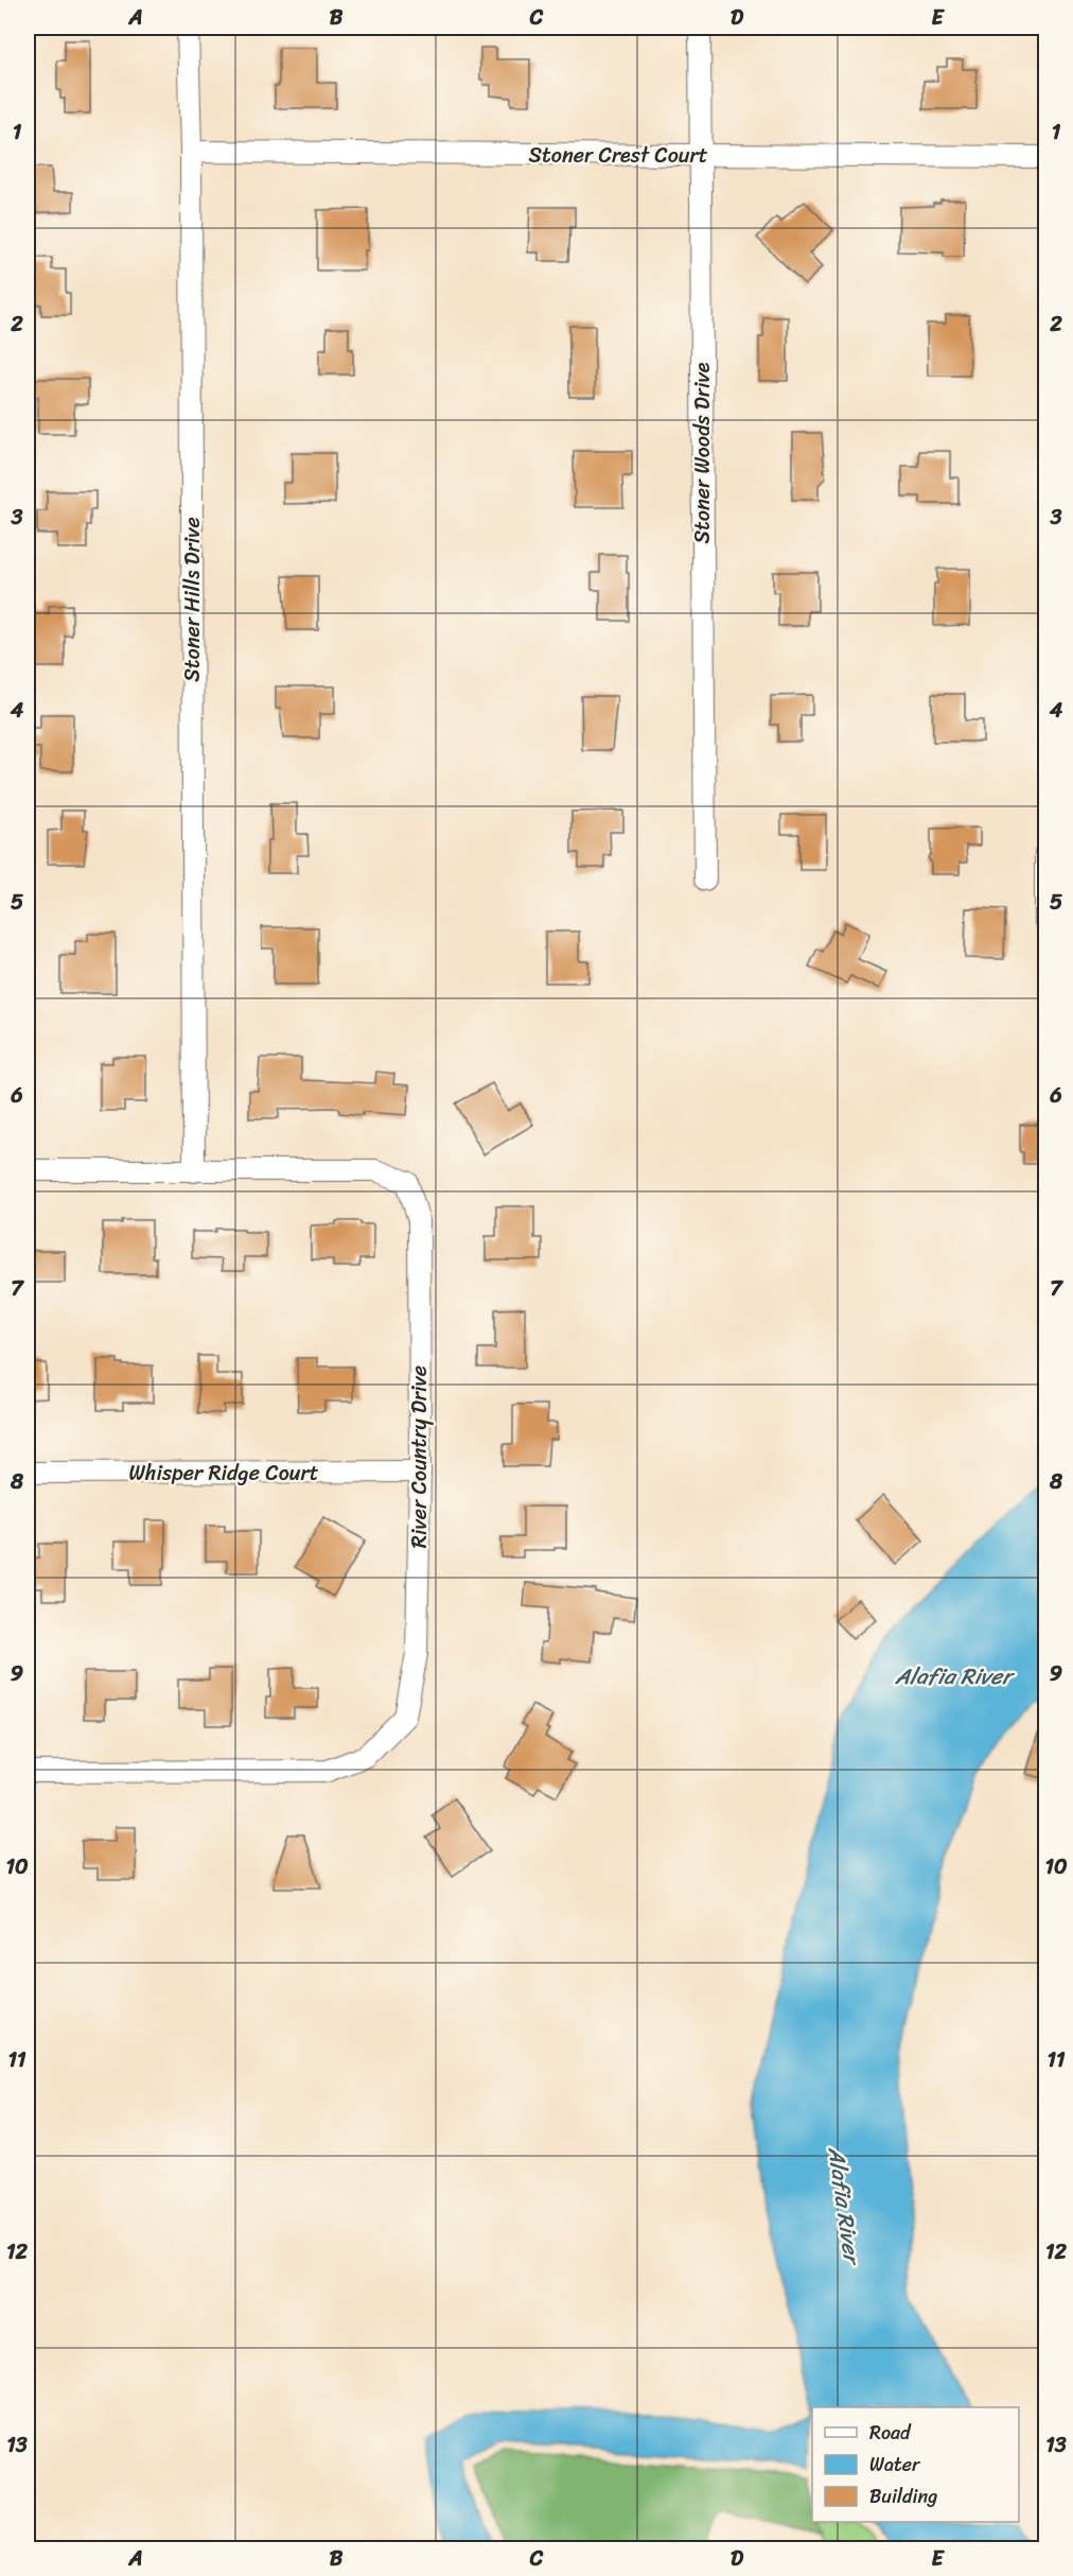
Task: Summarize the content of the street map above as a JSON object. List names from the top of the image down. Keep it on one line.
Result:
{"streets":{"street":["Stoner Crest Court","Stoner Woods Drive","Stoner Hills Drive","River Country Drive","Whisper Ridge Court"]},"crossings":[["Stoner Crest Court","Stoner Woods Drive"],["Stoner Crest Court","Stoner Hills Drive"],["Stoner Hills Drive","River Country Drive"],["River Country Drive","Whisper Ridge Court"]],"water":["Alafia River"],"legend":["Road","Water","Building"],"grid":{"columns":["A","B","C","D","E"],"rows":["1","2","3","4","5","6","7","8","9","10","11","12","13"]}}
